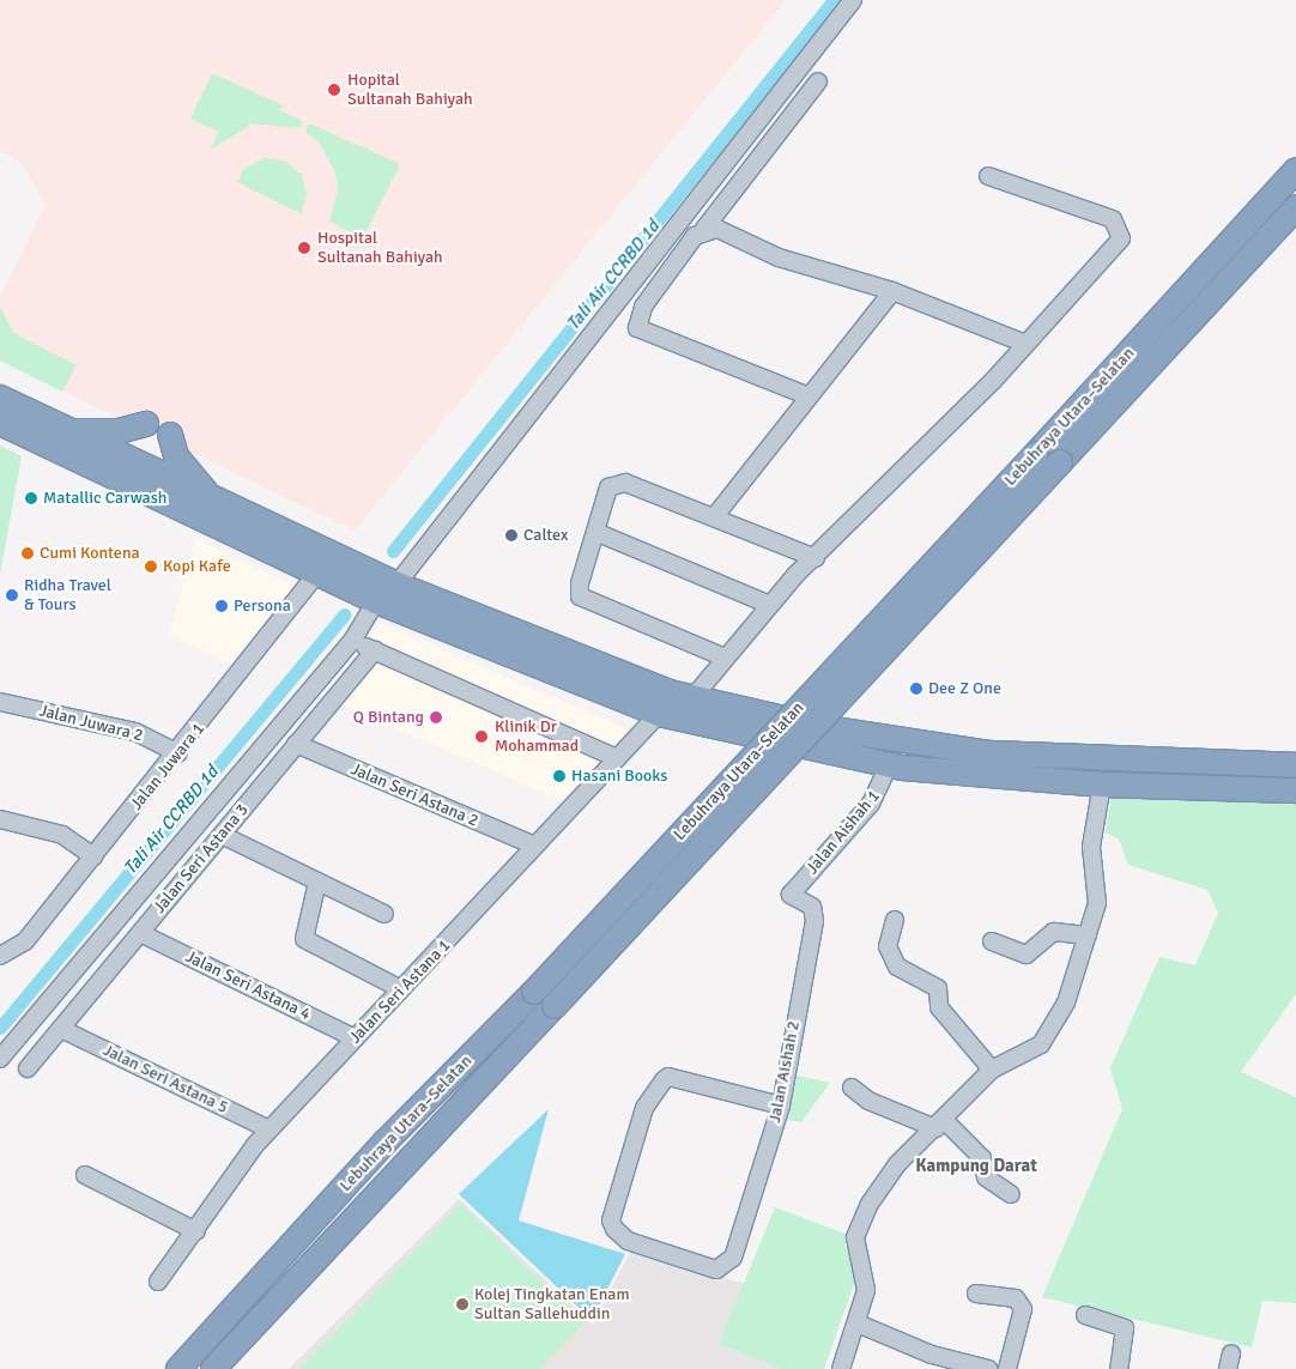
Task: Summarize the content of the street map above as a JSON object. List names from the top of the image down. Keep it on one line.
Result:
{"streets":{"highway":["Lebuhraya Utara–Selatan"],"street":["Jalan Juwara 2","Jalan Juwara 1","Jalan Seri Astana 2","Jalan Aishah 1","Jalan Seri Astana 3","Jalan Seri Astana 4","Jalan Seri Astana 1","Jalan Aishah 2","Jalan Seri Astana 5"]},"crossings":[["Jalan Juwara 2","Jalan Juwara 1"],["Jalan Seri Astana 2","Jalan Seri Astana 3"],["Jalan Seri Astana 2","Jalan Seri Astana 1"],["Jalan Aishah 1","Jalan Aishah 2"],["Jalan Seri Astana 3","Jalan Seri Astana 4"],["Jalan Seri Astana 3","Jalan Seri Astana 5"],["Jalan Seri Astana 4","Jalan Seri Astana 1"],["Jalan Seri Astana 1","Jalan Seri Astana 5"]],"districts":["Kampung Darat"],"water":["Tali Air CCRBD 1d"],"places":["Hopital Sultanah Bahiyah","Hospital Sultanah Bahiyah","Matallic Carwash","Caltex","Cumi Kontena","Kopi Kafe","Ridha Travel & Tours","Persona","Dee Z One","Q Bintang","Klinik Dr Mohammad","Hasani Books","Kolej Tingkatan Enam Sultan Sallehuddin"]}
